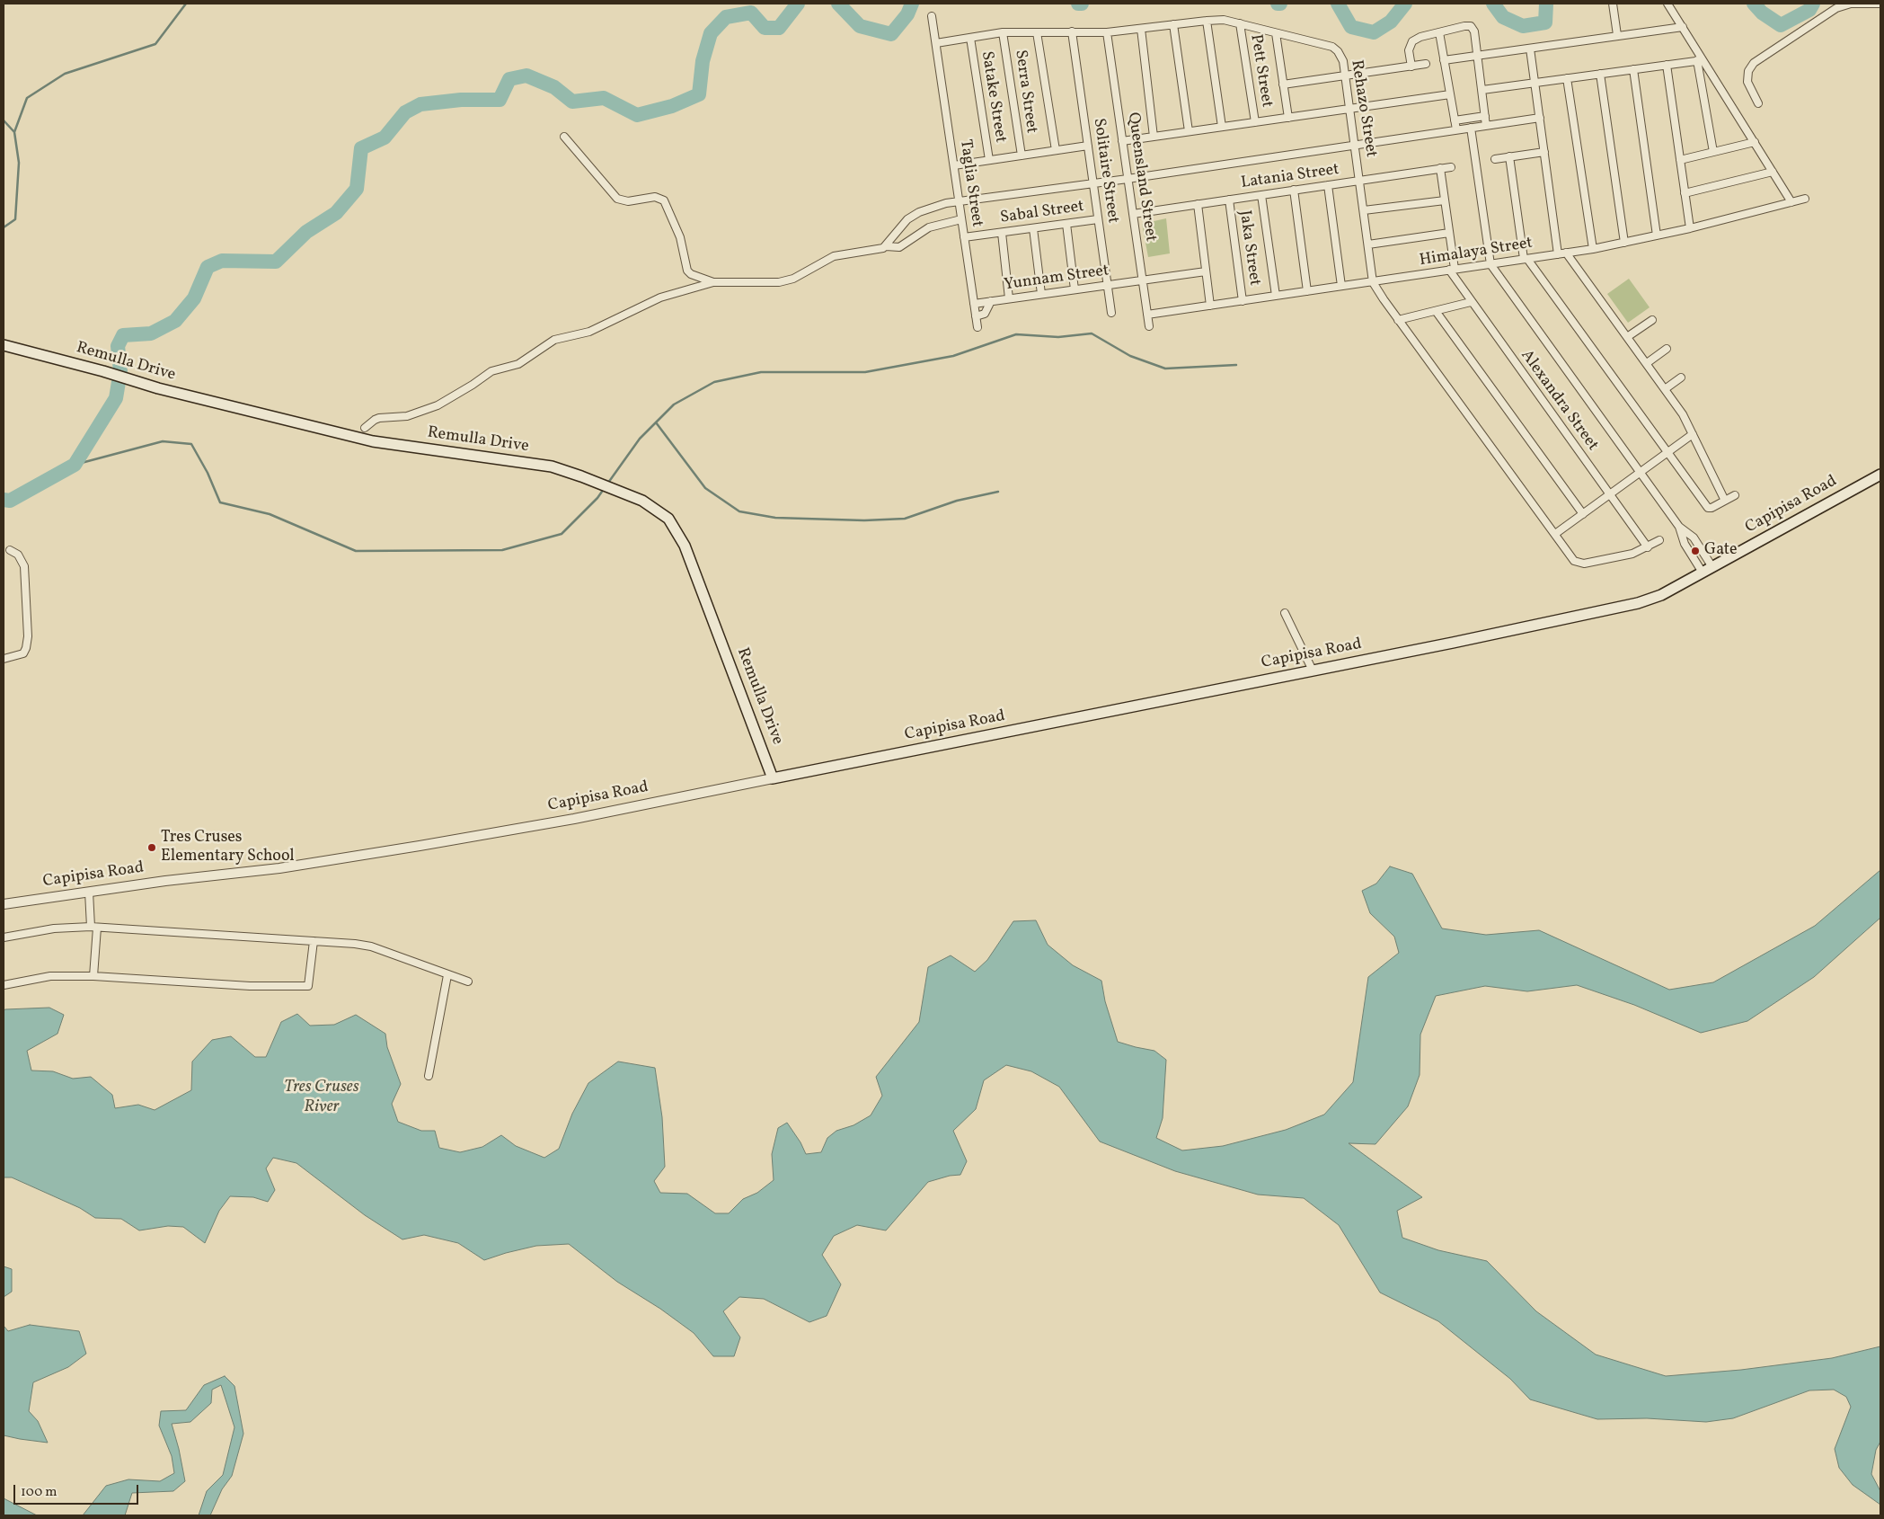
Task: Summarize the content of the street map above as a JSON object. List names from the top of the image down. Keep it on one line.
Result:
{"streets":{"main road":["Remulla Drive","Capipisa Road"],"street":["Pett Street","Serra Street","Satake Street","Rehazo Street","Solitaire Street","Queensland Street","Latania Street","Taglia Street","Sabal Street","Jaka Street","Himalaya Street","Yunnam Street","Alexandra Street"]},"crossings":[["Pett Street","Rehazo Street"],["Serra Street","Rehazo Street"],["Satake Street","Rehazo Street"],["Rehazo Street","Solitaire Street"],["Rehazo Street","Queensland Street"],["Rehazo Street","Latania Street"],["Rehazo Street","Taglia Street"],["Rehazo Street","Himalaya Street"],["Solitaire Street","Sabal Street"],["Solitaire Street","Yunnam Street"],["Queensland Street","Latania Street"],["Queensland Street","Himalaya Street"],["Queensland Street","Yunnam Street"],["Latania Street","Jaka Street"],["Latania Street","Alexandra Street"],["Taglia Street","Sabal Street"],["Taglia Street","Yunnam Street"],["Jaka Street","Himalaya Street"],["Himalaya Street","Alexandra Street"],["Remulla Drive","Capipisa Road"]],"water":["Tres Cruses River"],"places":["Gate","Tres Cruses Elementary School"],"scale_bar":"100 m"}
